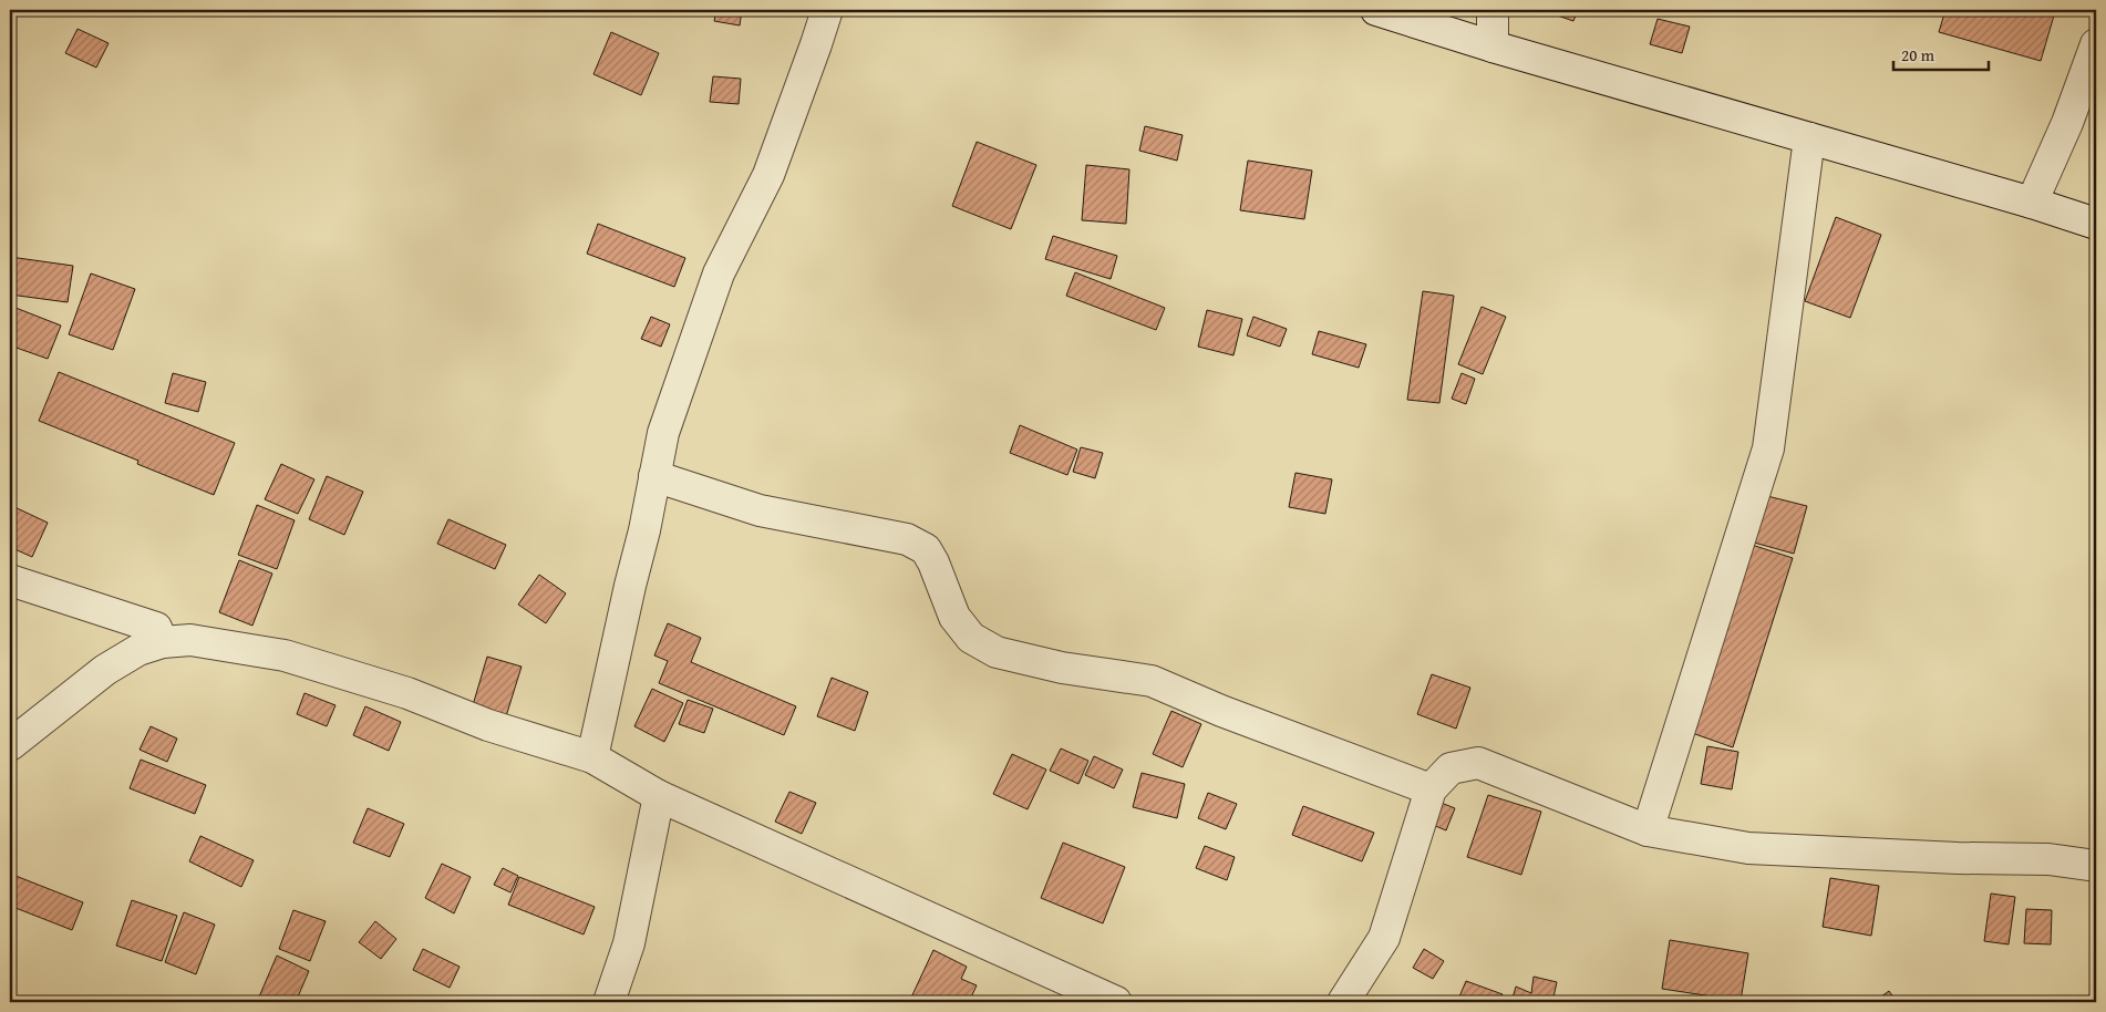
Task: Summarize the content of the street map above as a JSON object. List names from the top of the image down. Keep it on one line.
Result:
{"scale_bar":"20 m"}
